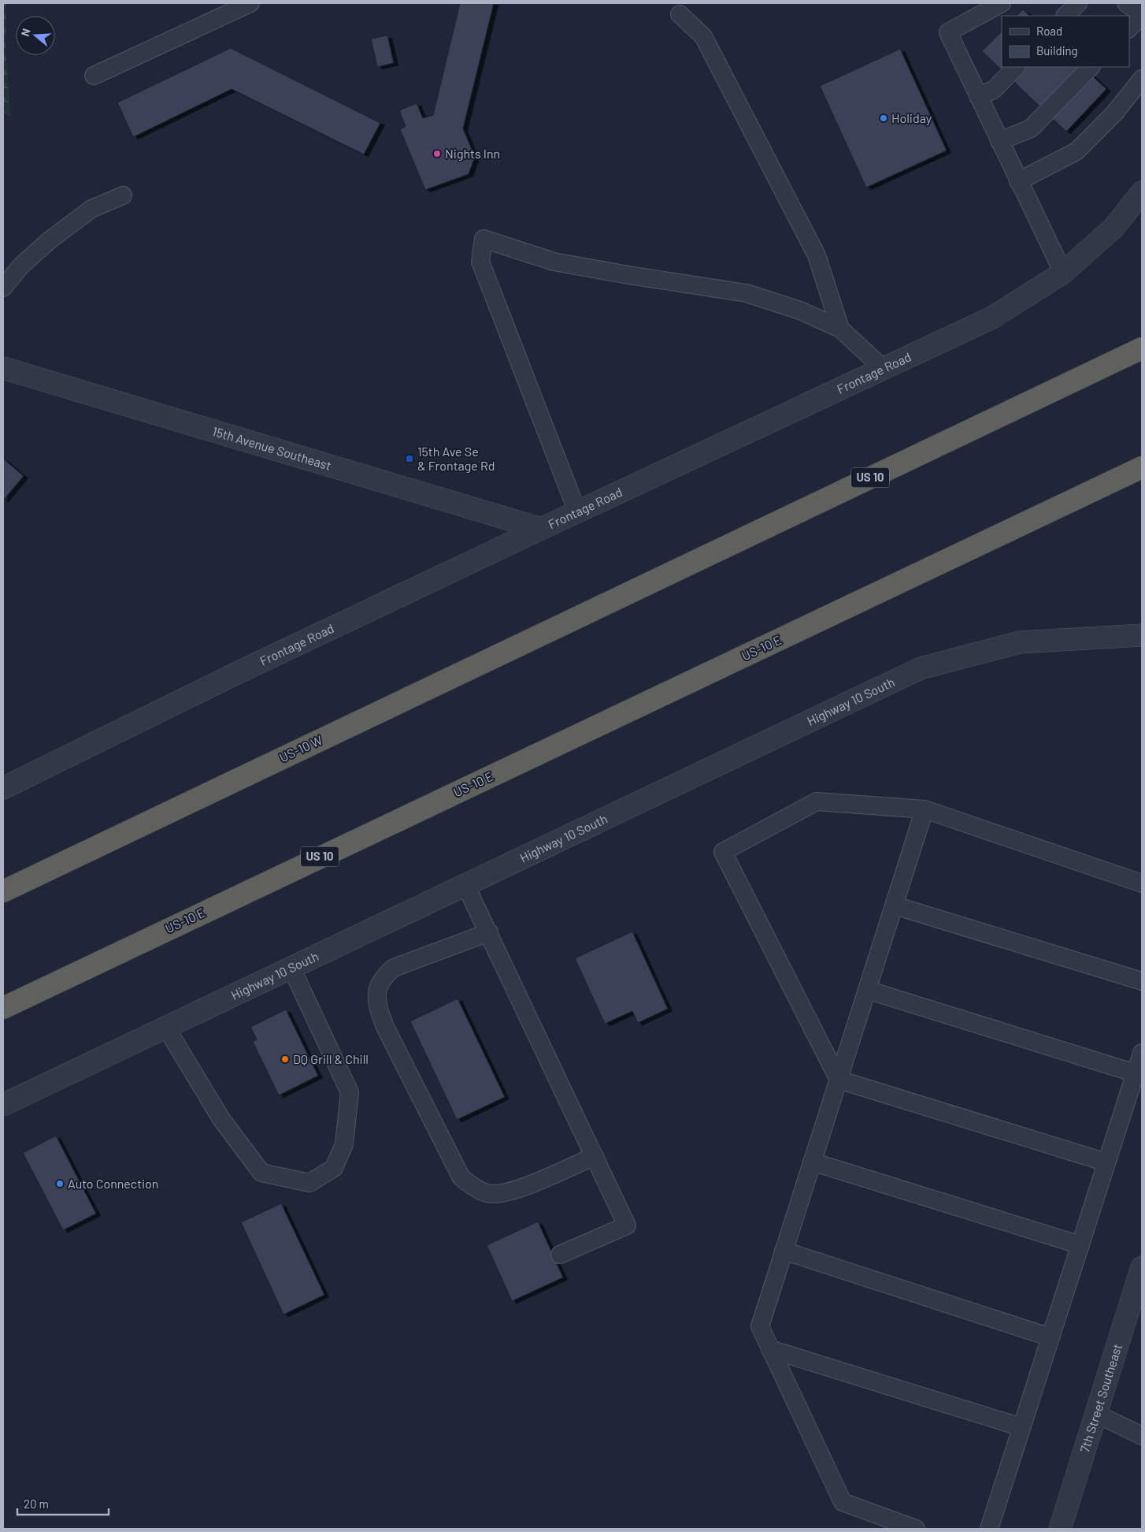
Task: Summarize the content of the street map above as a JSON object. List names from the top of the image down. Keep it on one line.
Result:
{"streets":{"highway":["US 10","US-10 E","US-10 W"],"street":["Frontage Road","15th Avenue Southeast","Highway 10 South","7th Street Southeast"]},"crossings":[["Frontage Road","15th Avenue Southeast"]],"places":{"other":["Holiday","Nights Inn","DQ Grill & Chill","Auto Connection"],"transit":["15th Ave Se & Frontage Rd"]},"legend":["Road","Building"],"scale_bar":"20 m","north":"left"}
